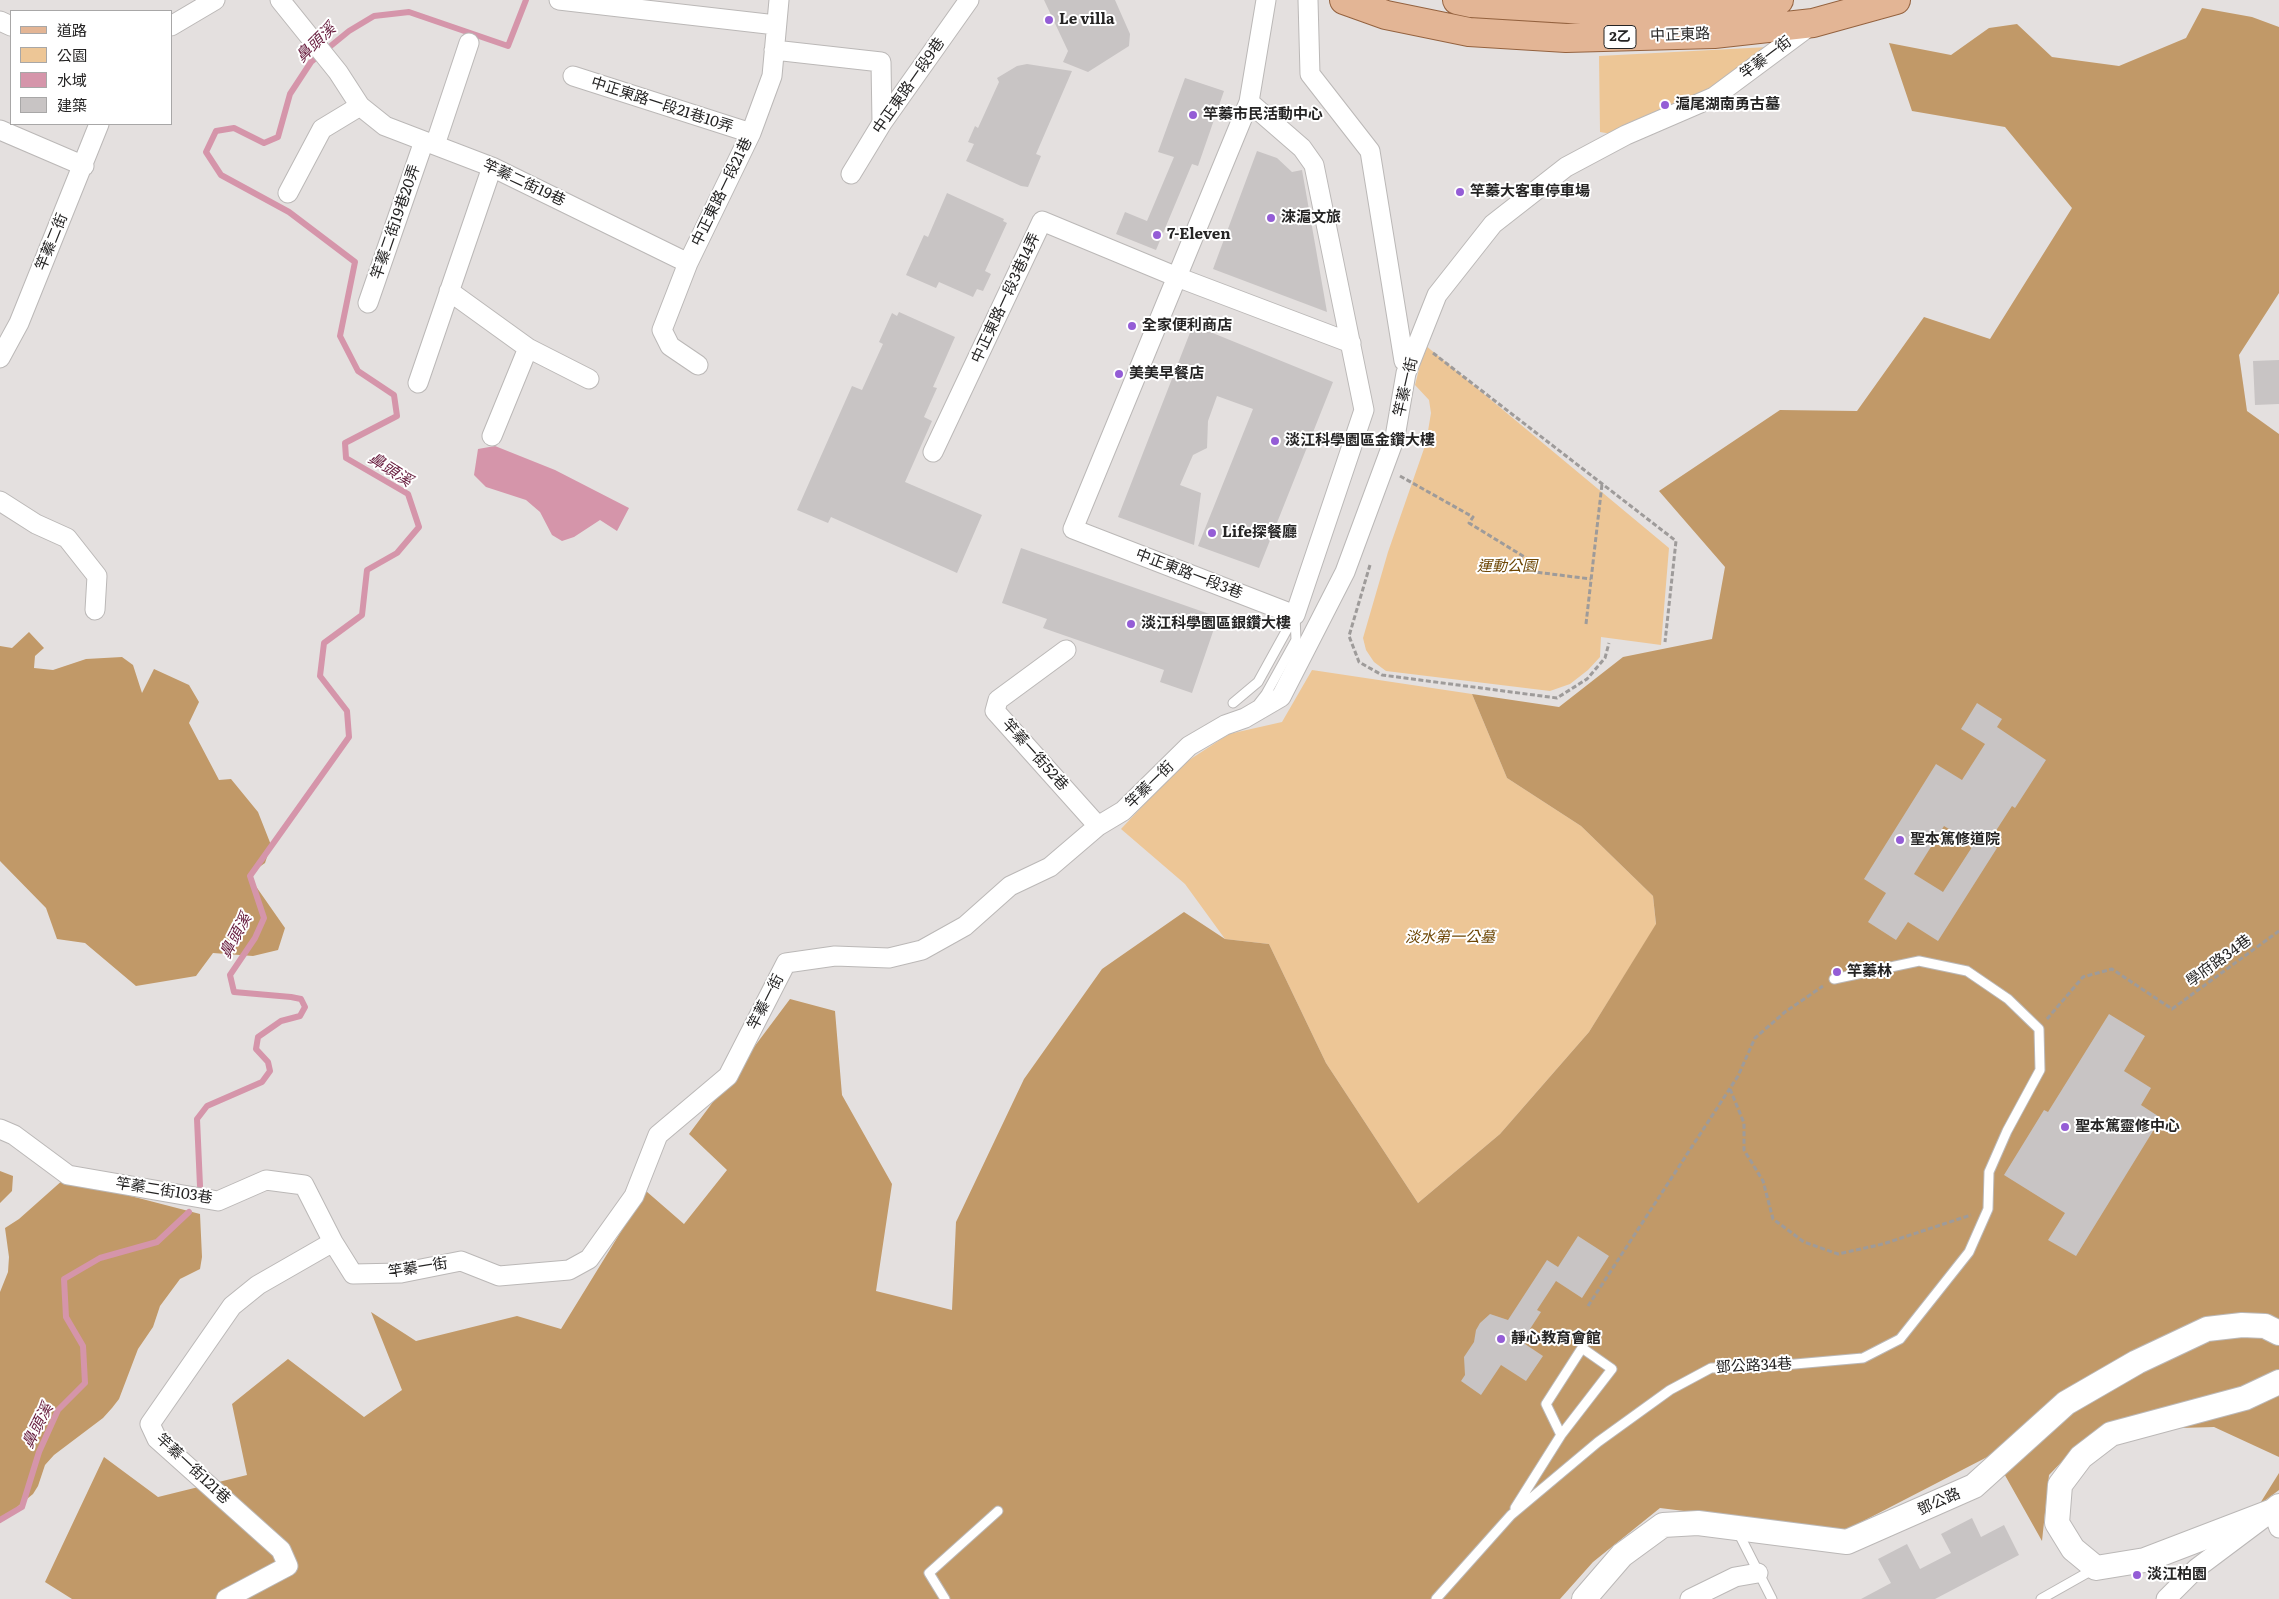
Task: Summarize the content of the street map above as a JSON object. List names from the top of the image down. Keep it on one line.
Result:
{"streets":{"main road":["中正東路","2乙"],"street":["竿蓁一街","中正東路一段9巷","中正東路一段21巷10弄","竿蓁二街19巷","中正東路一段21巷","竿蓁二街19巷20弄","竿蓁二街","中正東路一段3巷14弄","中正東路一段3巷","竿蓁一街52巷","竿蓁二街103巷","竿蓁一街121巷","鄧公路"],"lane":["鄧公路34巷"],"path":["學府路34巷"]},"crossings":[["中正東路","竿蓁一街"],["竿蓁一街","竿蓁一街52巷"],["竿蓁一街","竿蓁二街103巷"],["竿蓁一街","竿蓁一街121巷"],["中正東路一段21巷10弄","中正東路一段21巷"],["竿蓁二街19巷","中正東路一段21巷"],["竿蓁二街19巷","竿蓁二街19巷20弄"],["中正東路一段3巷14弄","中正東路一段3巷"],["竿蓁二街103巷","竿蓁一街121巷"]],"water":["鼻頭溪"],"parks":["運動公園","淡水第一公墓"],"places":["Le villa","滬尾湖南勇古墓","竿蓁市民活動中心","竿蓁大客車停車場","淶滬文旅","7-Eleven","全家便利商店","美美早餐店","淡江科學園區金鑽大樓","Life探餐廳","淡江科學園區銀鑽大樓","聖本篤修道院","竿蓁林","聖本篤靈修中心","靜心教育會館","淡江柏園"],"legend":["道路","公園","水域","建築"]}
